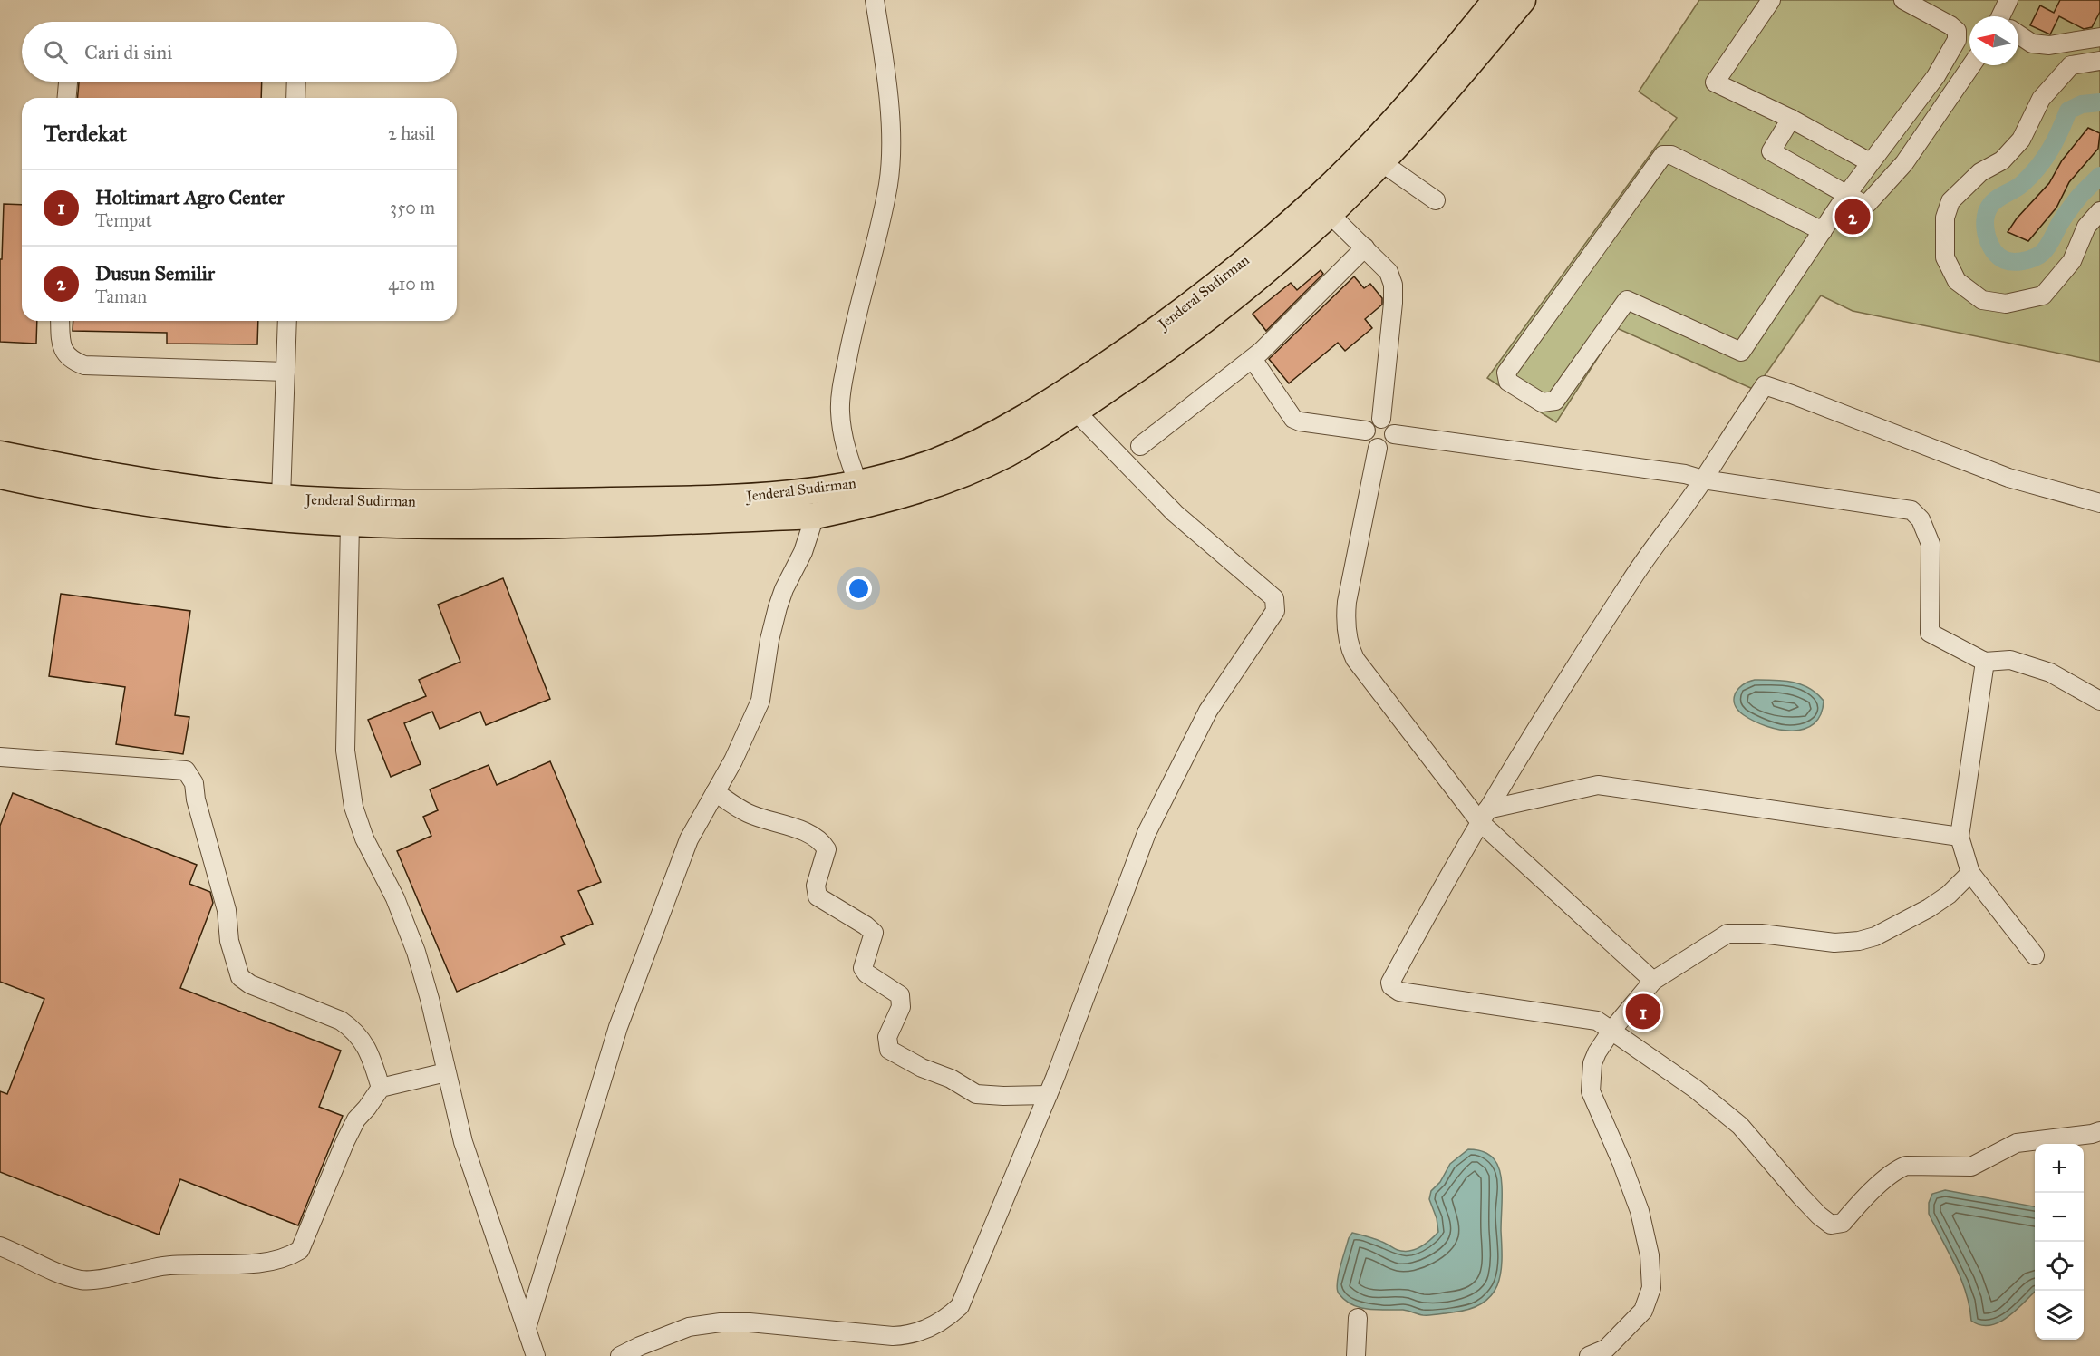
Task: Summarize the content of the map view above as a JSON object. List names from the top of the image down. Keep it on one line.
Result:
{"streets":{"highway":["Jenderal Sudirman"]},"north":"left","page":{"search":"Cari di sini","heading":["Terdekat","2 hasil"],"list":[{"mark":"1","name":"Holtimart Agro Center","note":"Tempat","value":"350 m"},{"mark":"2","name":"Dusun Semilir","note":"Taman","value":"410 m"}],"pins":["2","1"],"map_buttons":["+","−"]}}
